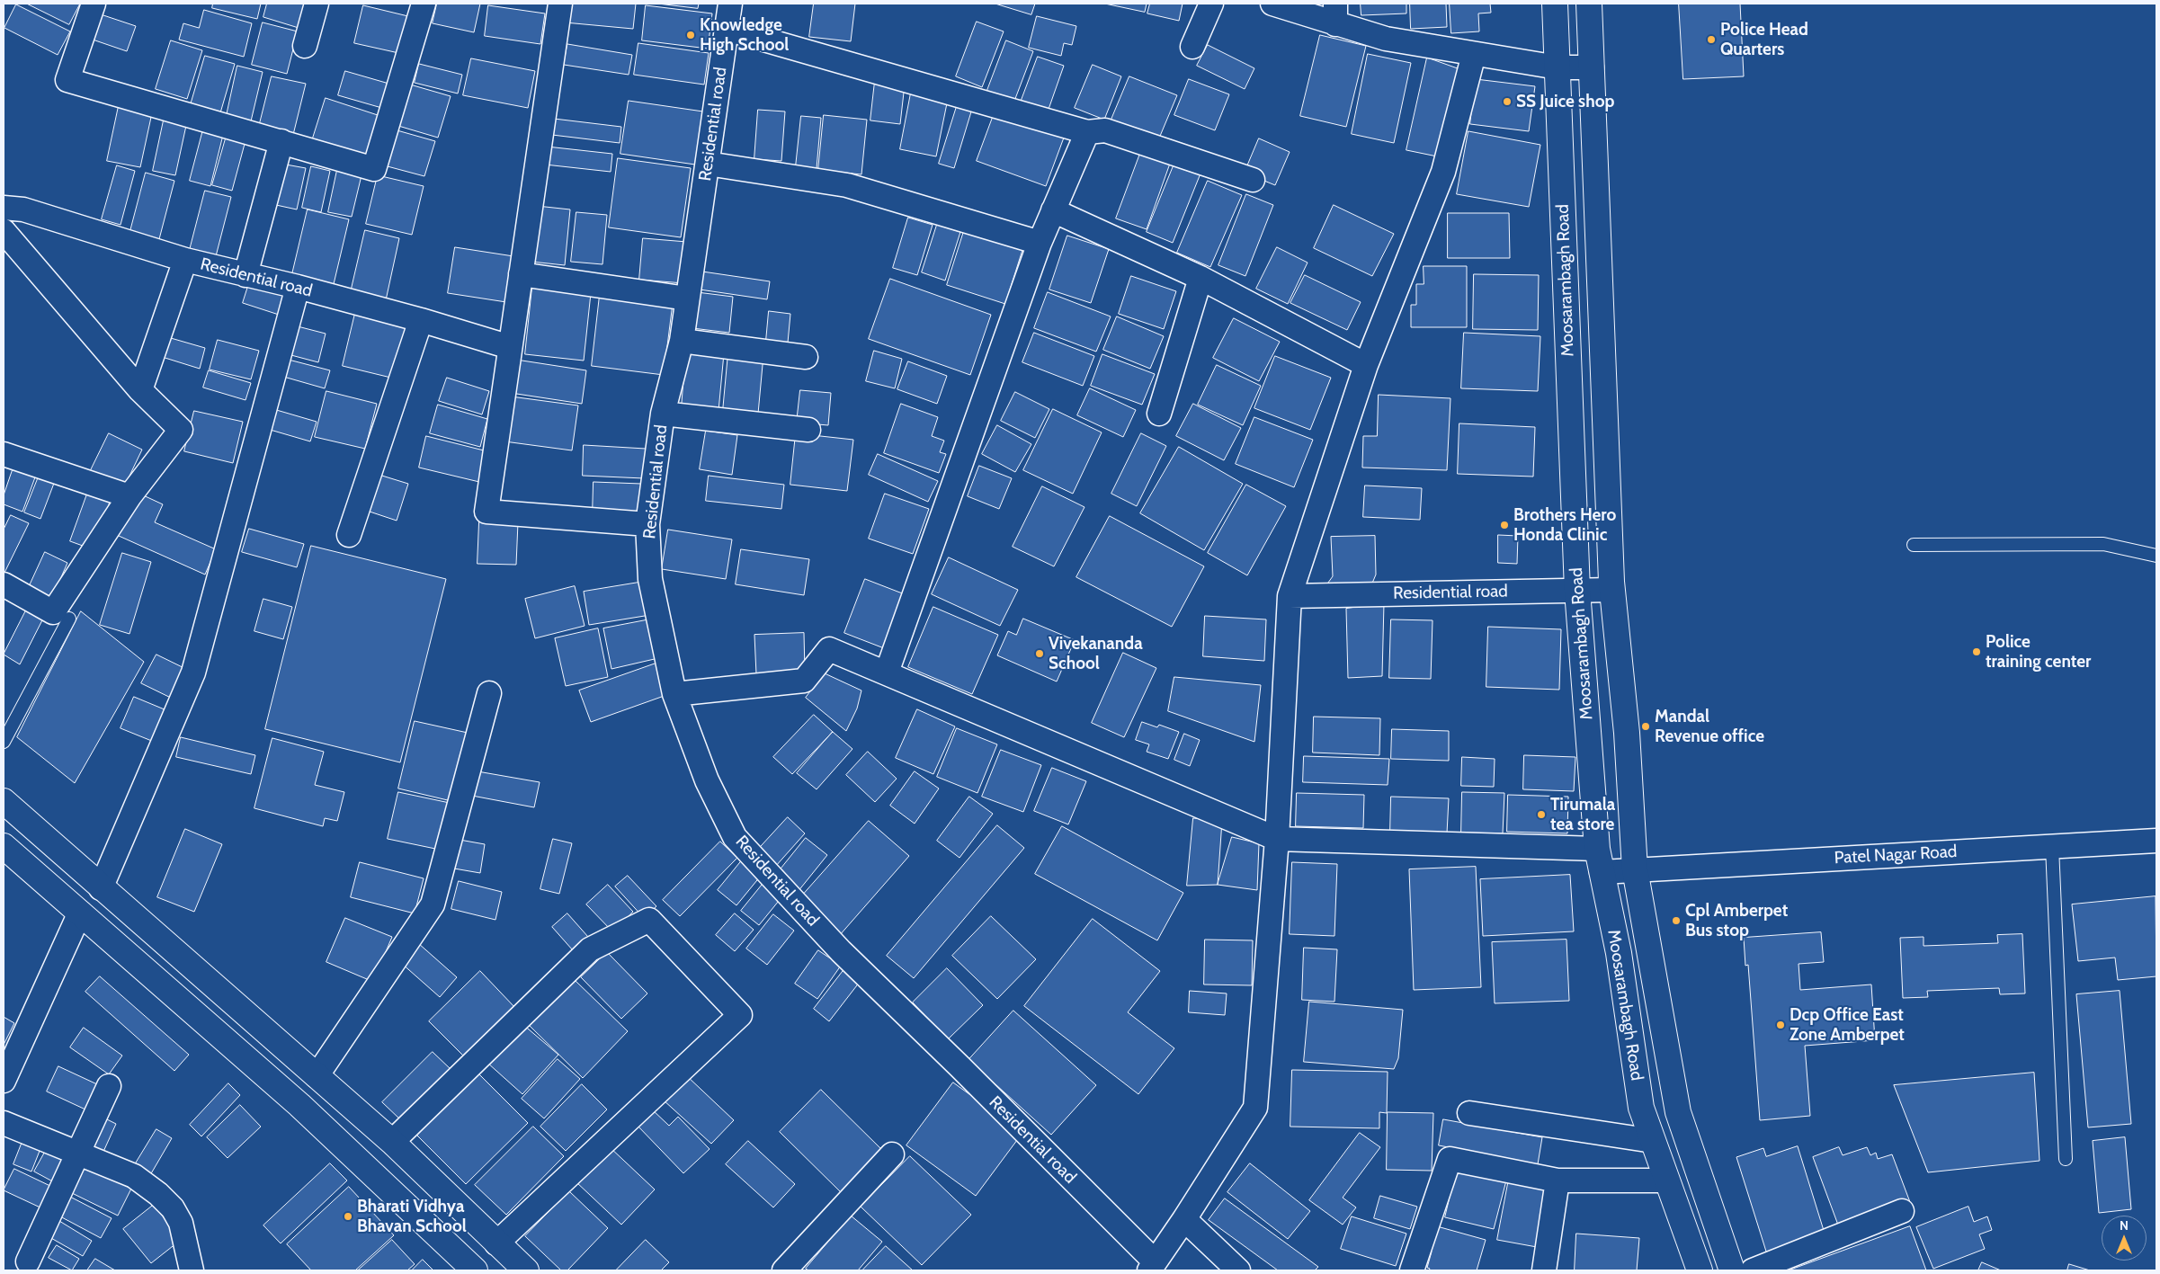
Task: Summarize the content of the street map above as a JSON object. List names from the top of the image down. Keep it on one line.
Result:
{"streets":{"main road":["Moosarambagh Road"],"street":["Residential road","Patel Nagar Road"]},"crossings":[["Residential road","Moosarambagh Road"],["Moosarambagh Road","Patel Nagar Road"]],"places":["Knowledge High School","Police Head Quarters","SS Juice shop","Brothers Hero Honda Clinic","Police training center","Vivekananda School","Mandal Revenue office","Tirumala tea store","Cpl Amberpet Bus stop","Dcp Office East Zone Amberpet","Bharati Vidhya Bhavan School"],"north":"top"}
